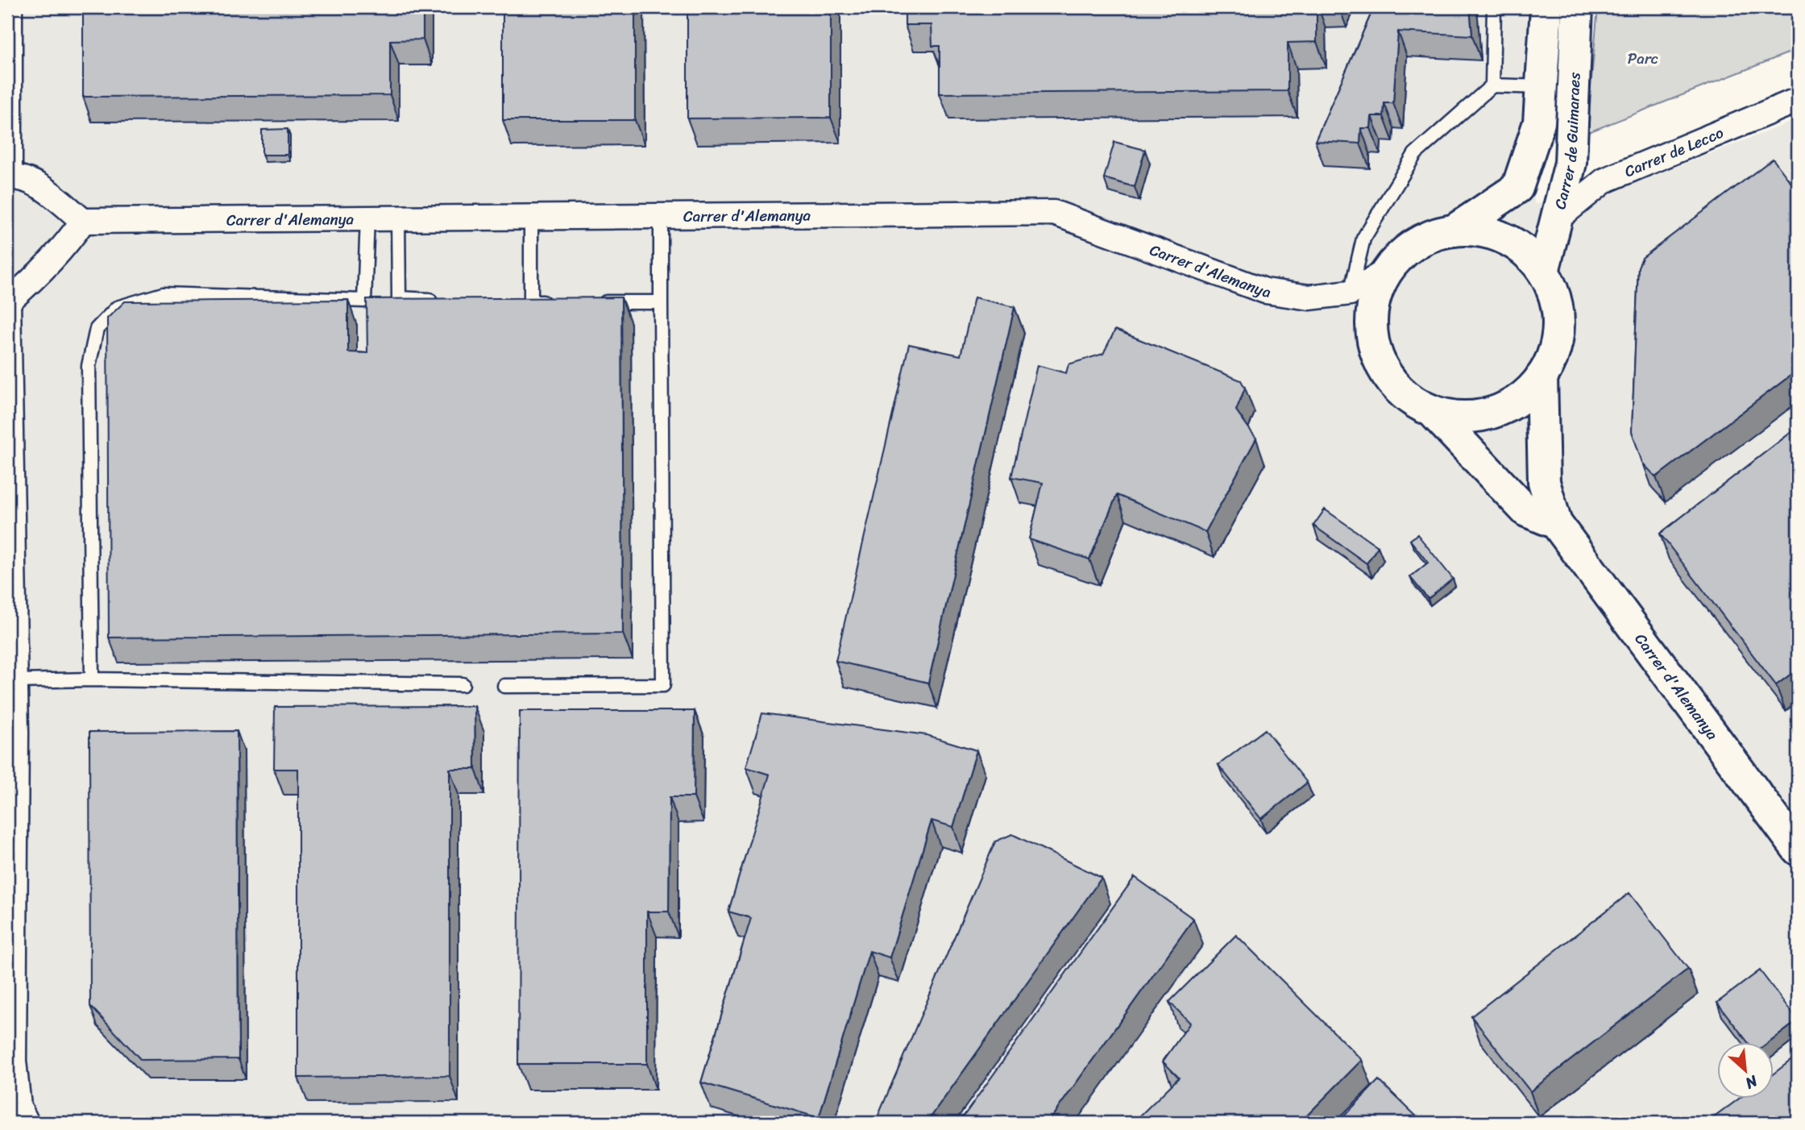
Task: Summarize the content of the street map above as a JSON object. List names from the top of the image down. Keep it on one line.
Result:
{"streets":{"street":["Carrer de Guimaraes","Carrer de Lecco","Carrer d'Alemanya"]},"crossings":[["Carrer de Guimaraes","Carrer de Lecco"],["Carrer de Guimaraes","Carrer d'Alemanya"]],"parks":["Parc"],"north":"bottom right"}
